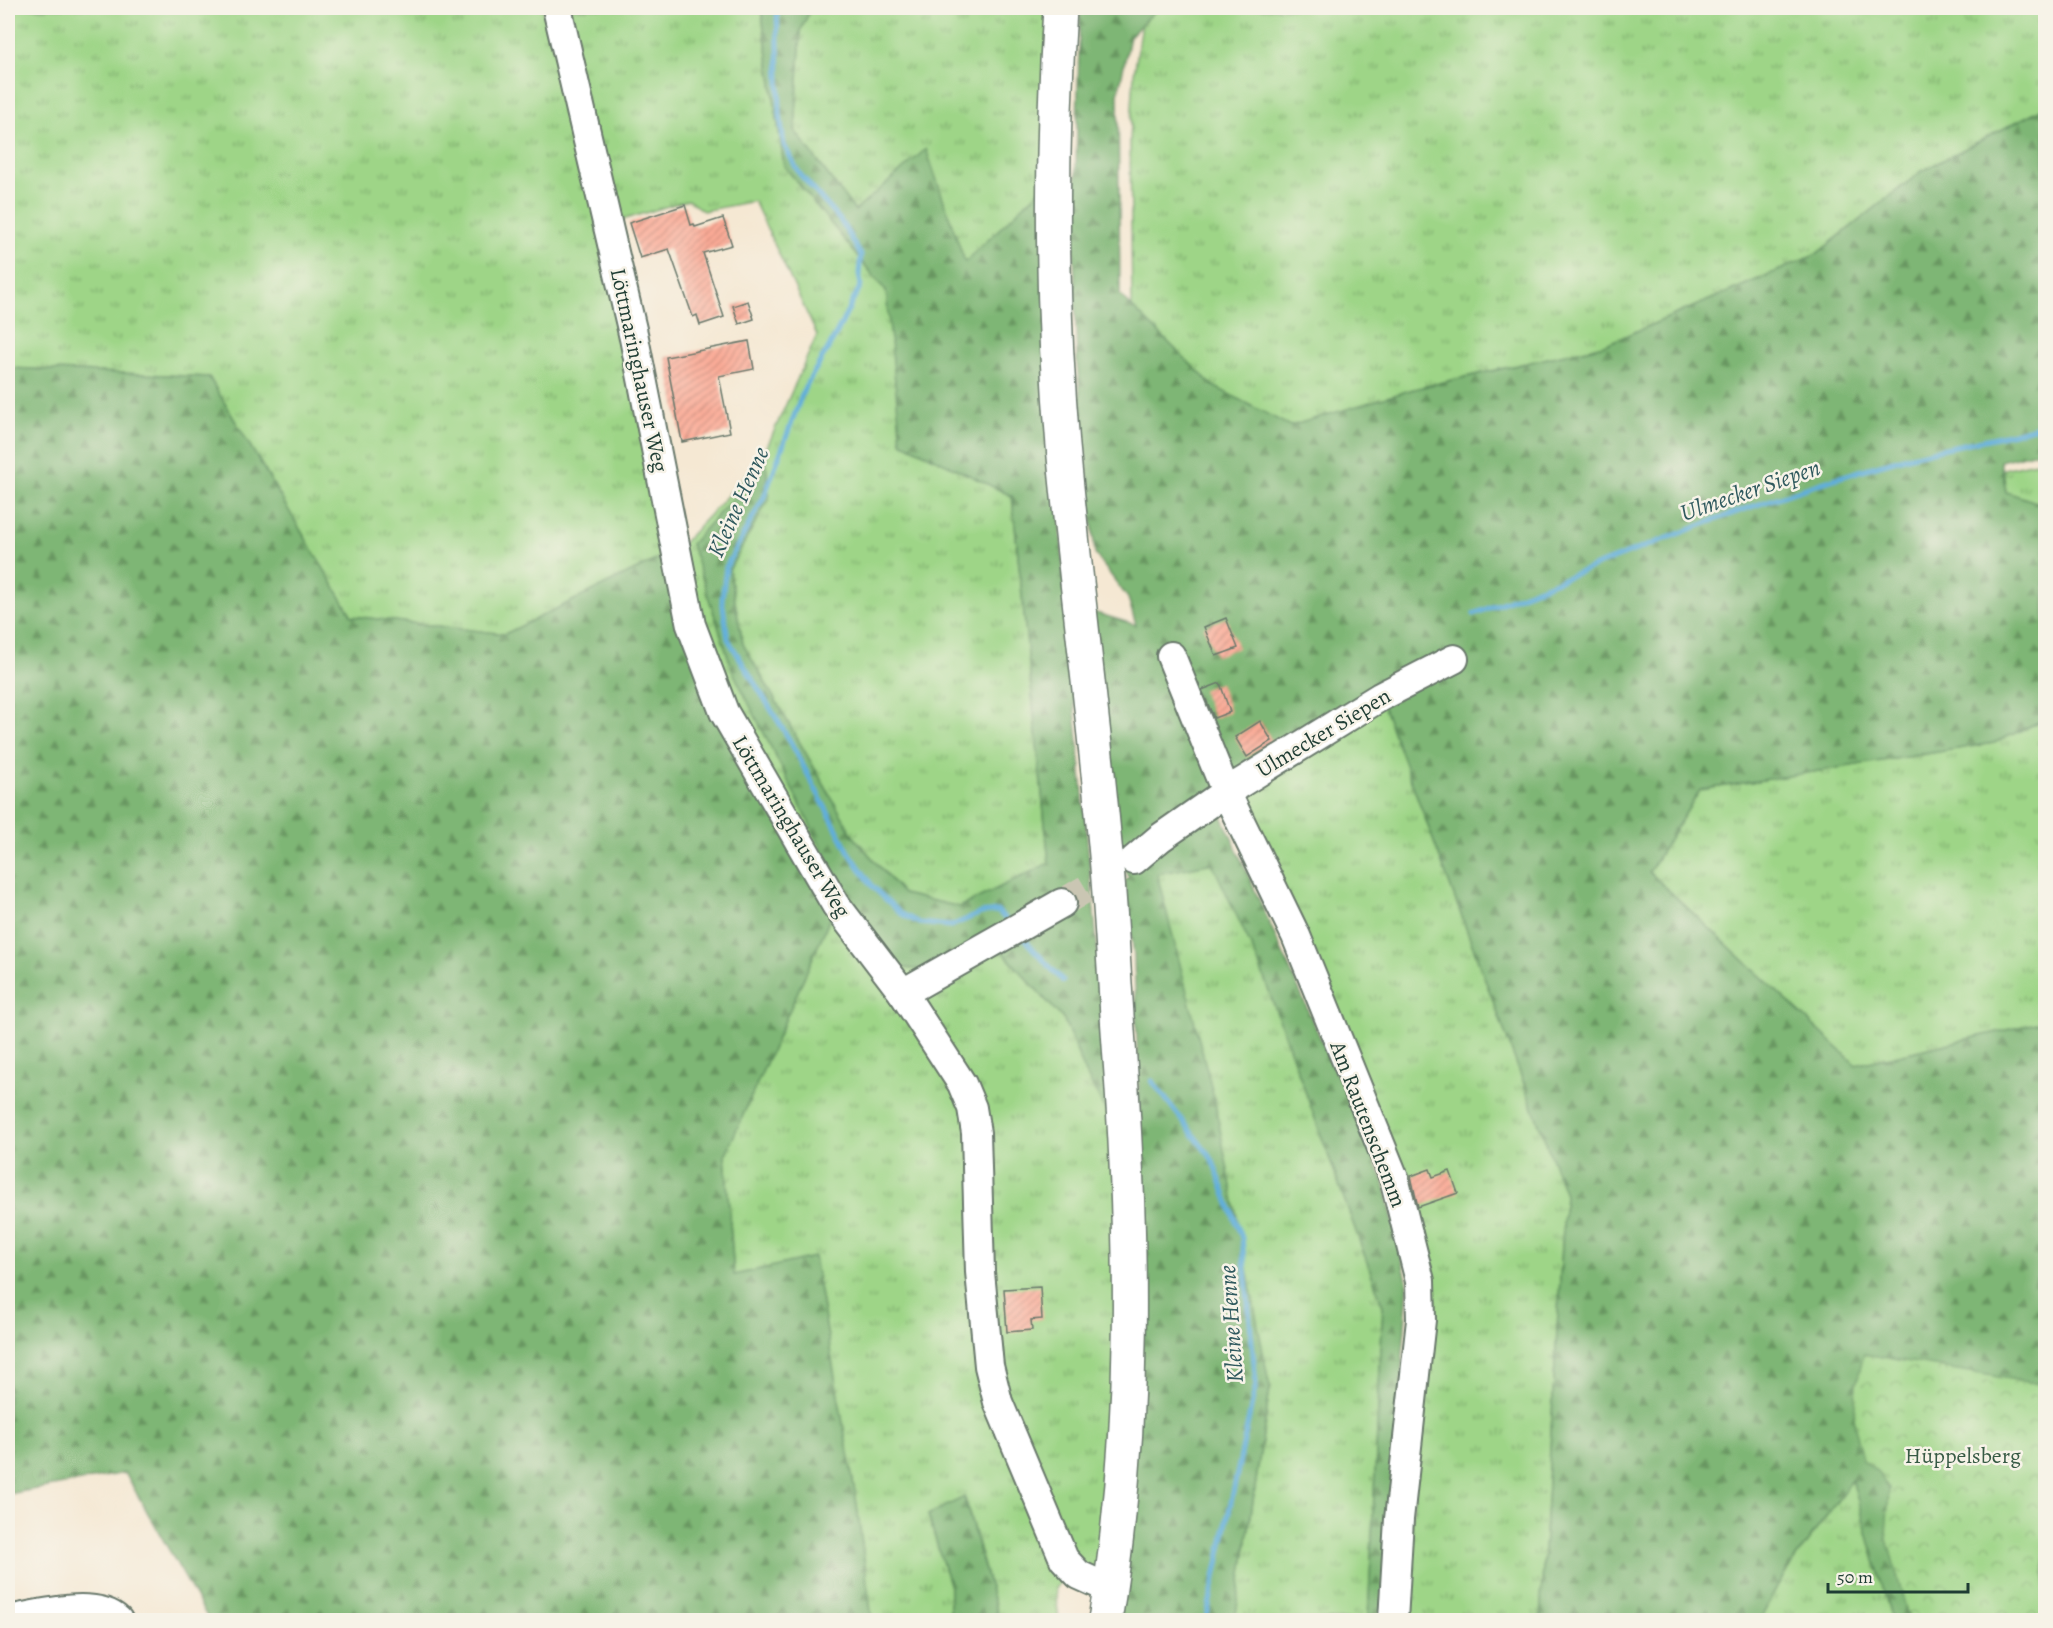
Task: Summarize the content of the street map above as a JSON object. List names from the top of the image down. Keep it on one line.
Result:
{"streets":{"street":["Löttmaringhauser Weg","Ulmecker Siepen","Am Rautenschemm"]},"crossings":[["Ulmecker Siepen","Am Rautenschemm"]],"water":["Ulmecker Siepen","Kleine Henne"],"parks":["Hüppelsberg"],"scale_bar":"50 m"}
